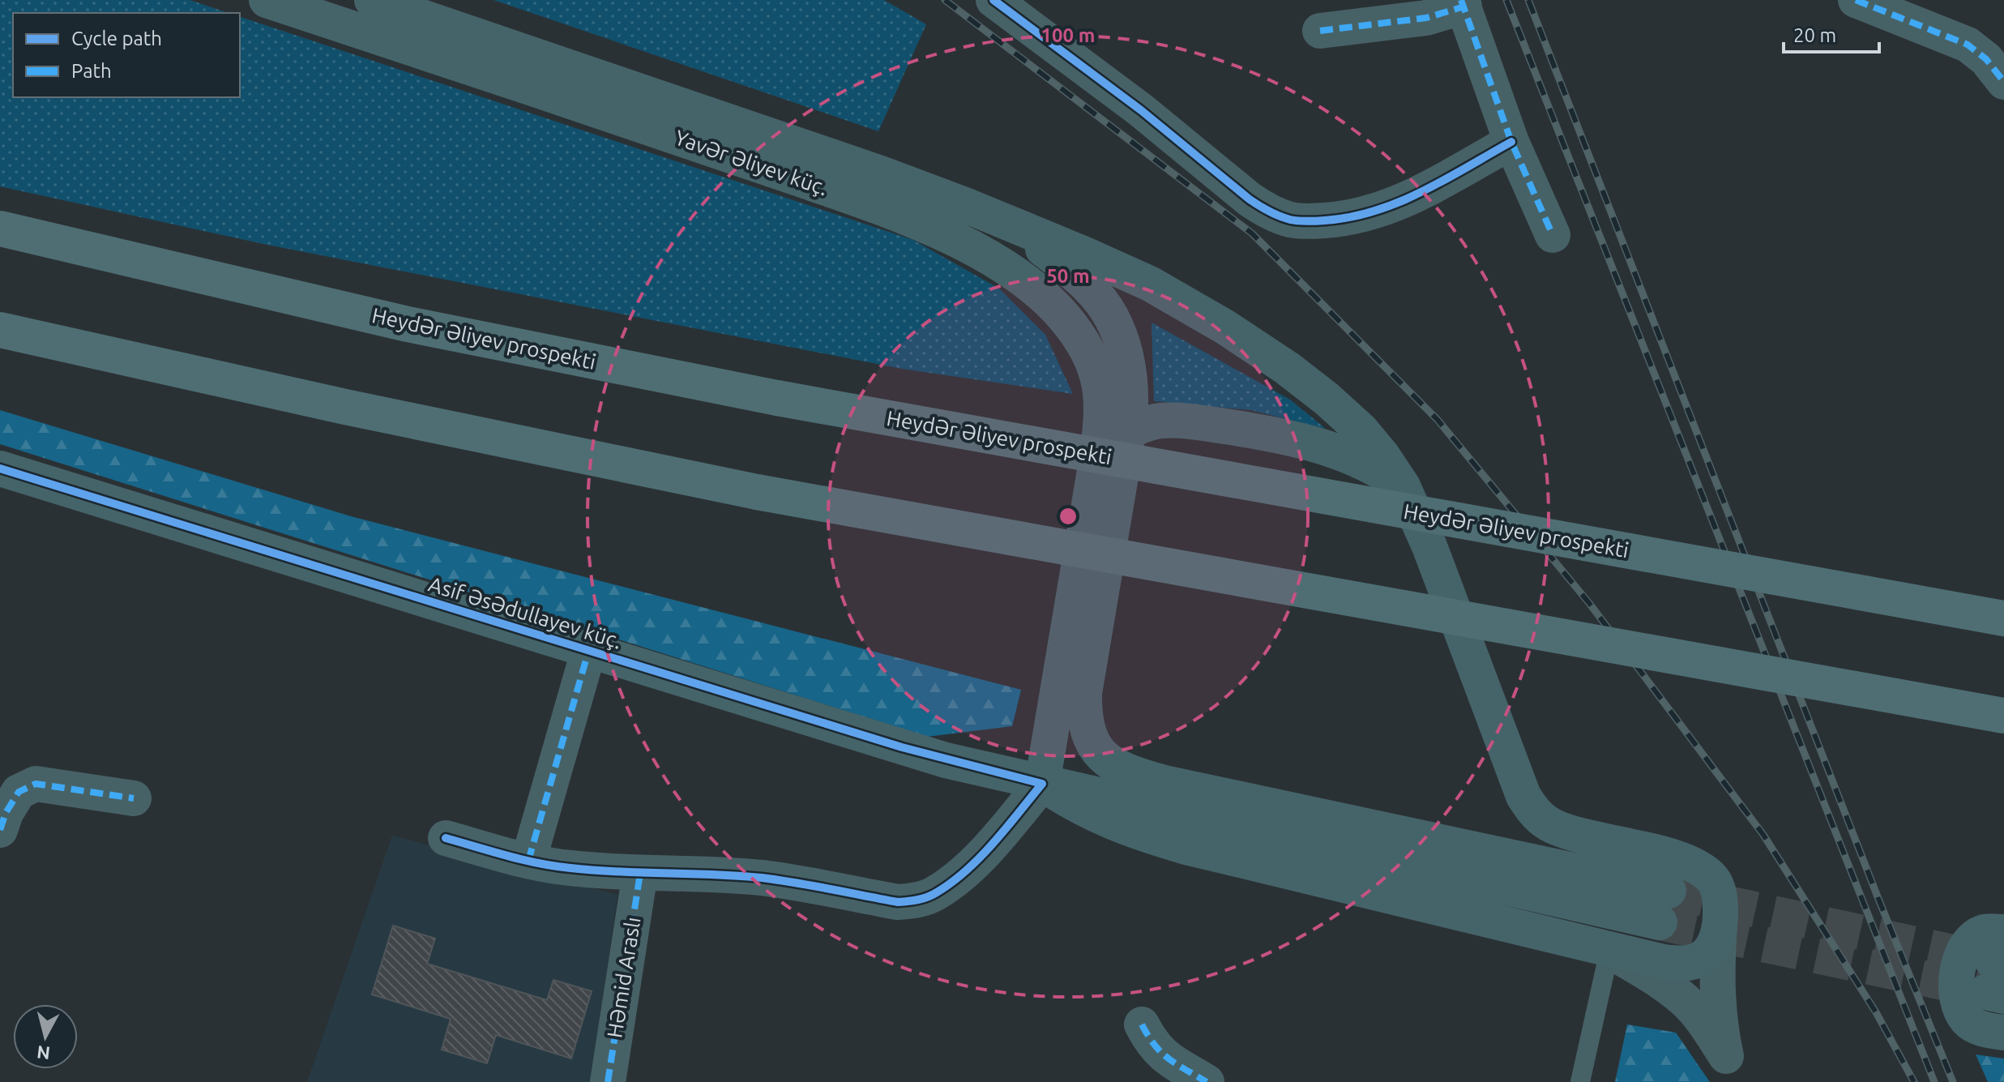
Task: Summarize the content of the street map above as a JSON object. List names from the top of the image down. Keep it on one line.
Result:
{"streets":{"highway":["Heydər Əliyev prospekti"],"main road":["Yavər Əliyev küç.","Asif Əsədullayev küç."],"street":["Həmid Araslı"]},"crossings":[["Yavər Əliyev küç.","Asif Əsədullayev küç."]],"legend":["Cycle path","Path"],"scale_bar":"20 m","north":"bottom","rings":["100 m","50 m"]}
